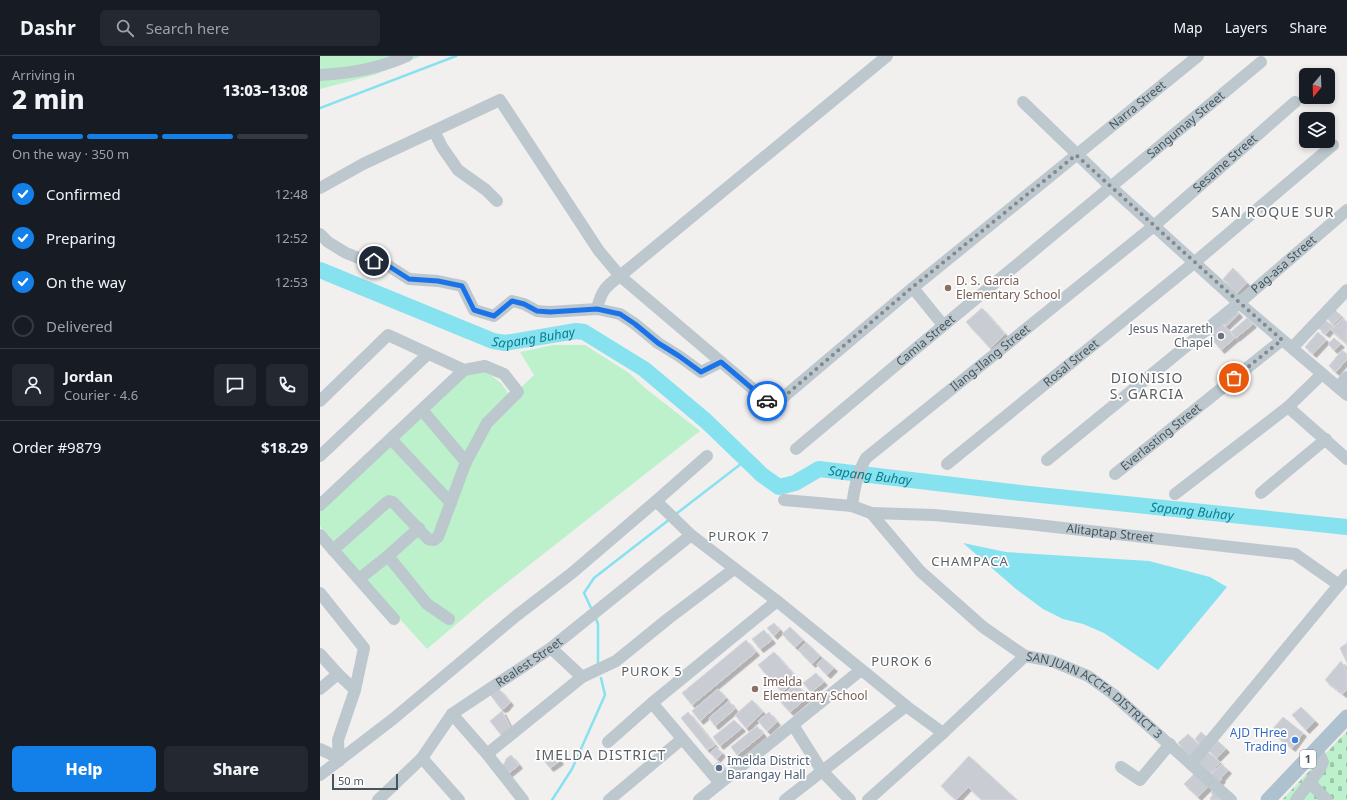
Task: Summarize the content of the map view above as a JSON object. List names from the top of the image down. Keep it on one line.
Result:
{"streets":{"main road":["1"],"street":["Narra Street","Sangumay Street","Sesame Street","Pag-asa Street","Camia Street","Ilang-Ilang Street","Rosal Street","Everlasting Street","Alitaptap Street","Realest Street","SAN JUAN ACCFA DISTRICT 3"]},"crossings":[["Sangumay Street","Camia Street"],["Sesame Street","Ilang-Ilang Street"],["Ilang-Ilang Street","Alitaptap Street"],["Alitaptap Street","SAN JUAN ACCFA DISTRICT 3"]],"districts":["SAN ROQUE SUR","DIONISIO S. GARCIA","PUROK 7","CHAMPACA","PUROK 6","PUROK 5","IMELDA DISTRICT"],"water":["Sapang Buhay"],"places":["D. S. Garcia Elementary School","Jesus Nazareth Chapel","Imelda Elementary School","AJD THree Trading","Imelda District Barangay Hall"],"scale_bar":"50 m","north":"bottom","page":{"header":"Dashr","search":"Search here","nav":["Map","Layers","Share"],"heading":["2 min","Arriving in","13:03–13:08"],"panel":["Jordan","Courier · 4.6","Order #9879","$18.29"],"bar":"On the way · 350 m","list":[["Confirmed","12:48"],["Preparing","12:52"],["On the way","12:53"],"Delivered"],"buttons":["Help","Share"],"scale":"50 m"}}
